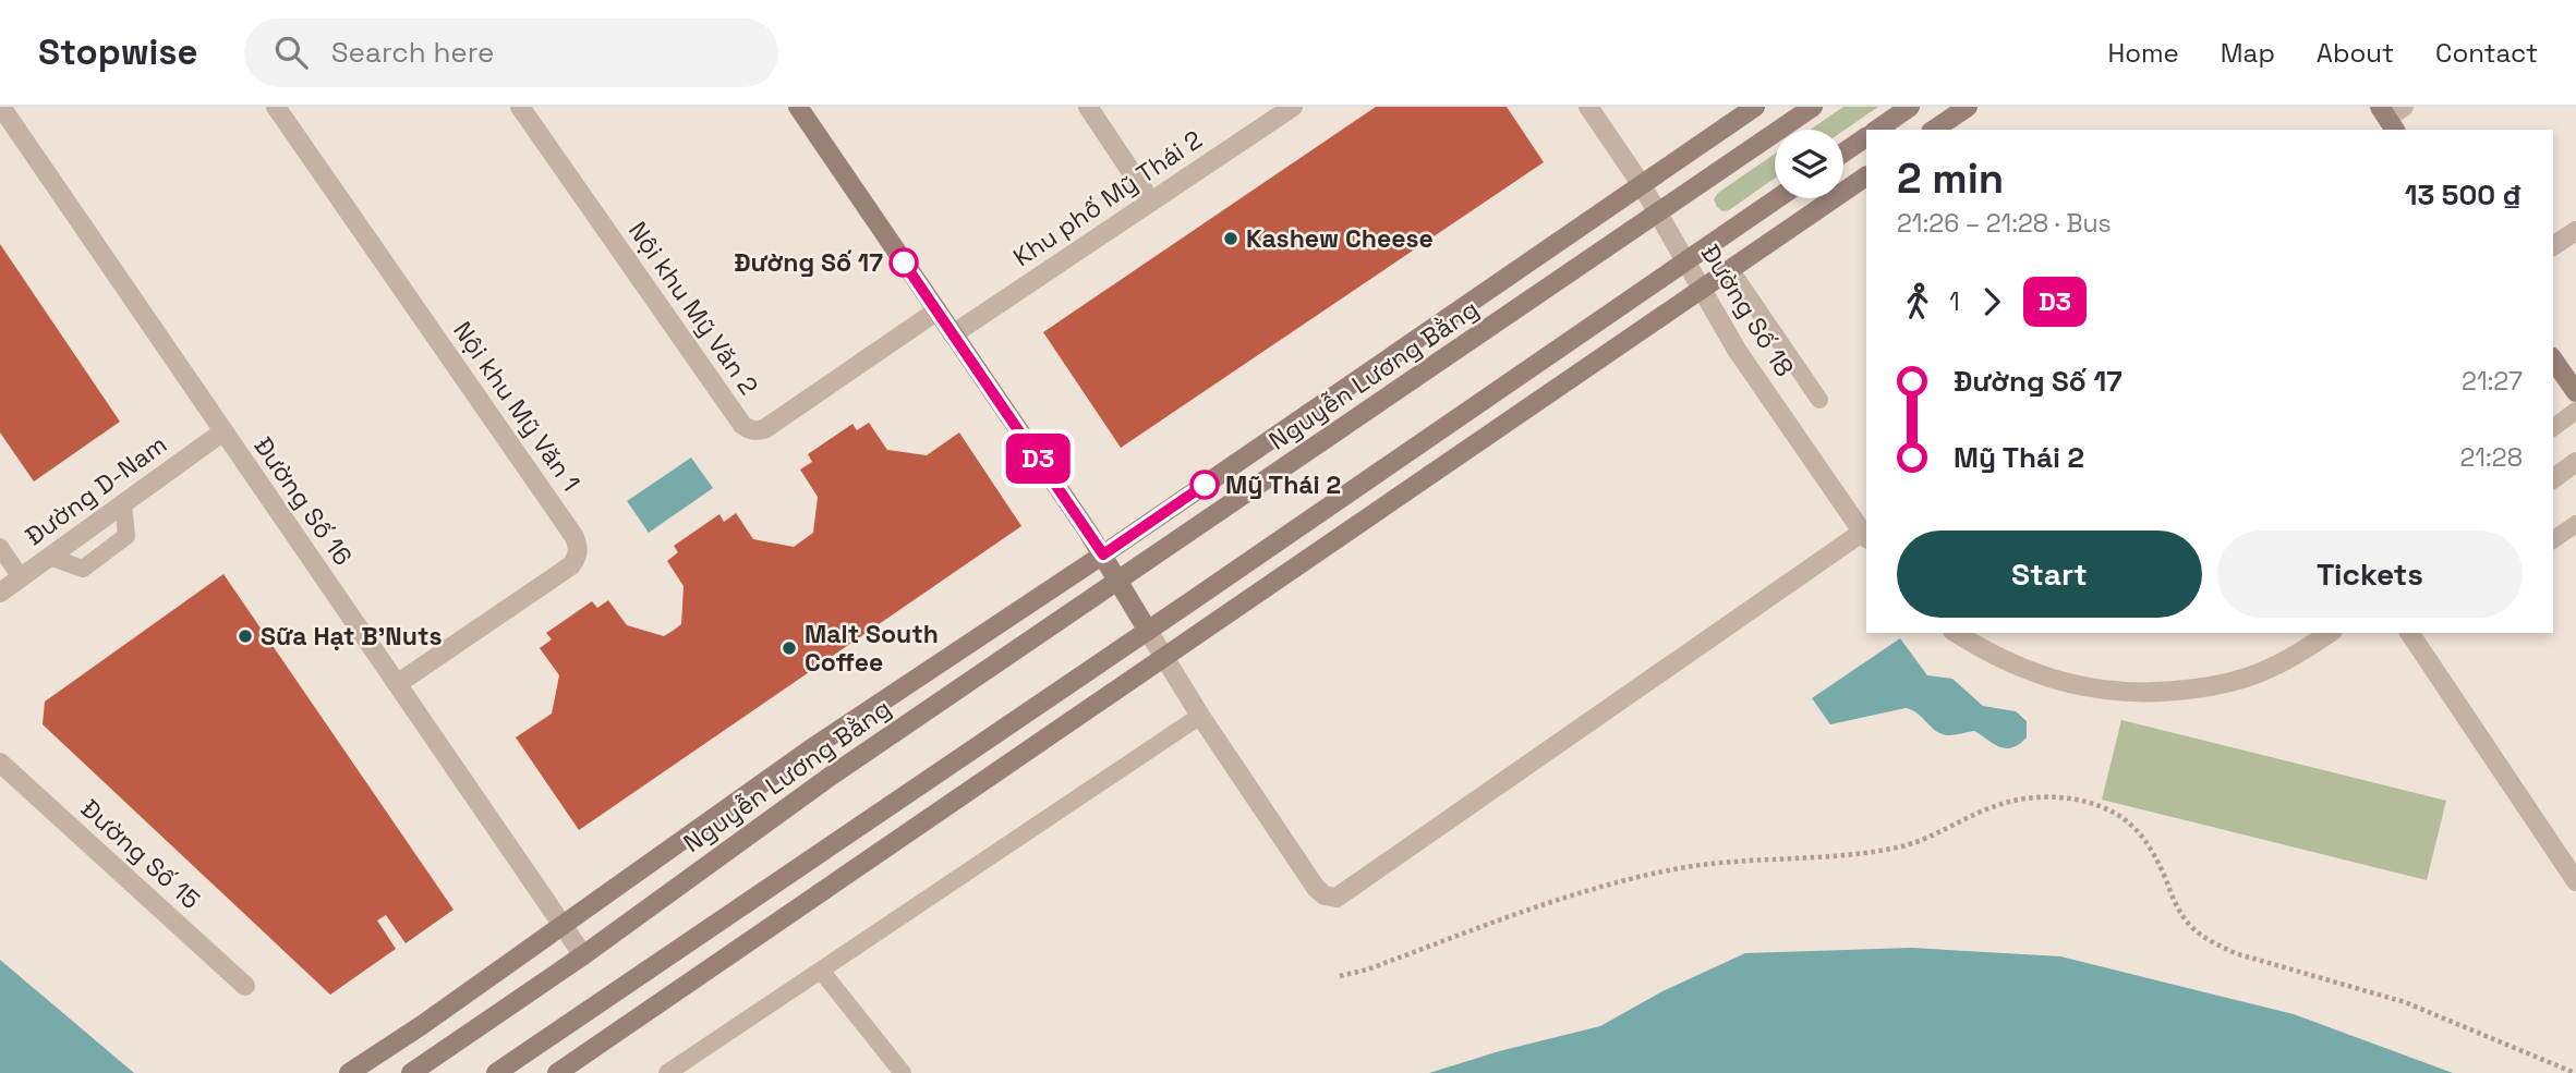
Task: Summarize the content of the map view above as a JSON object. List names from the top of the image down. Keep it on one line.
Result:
{"streets":{"main road":["Nguyễn Lương Bằng"],"street":["Khu phố Mỹ Thái 2","Nội khu Mỹ Văn 2","Đường Số 18","Nội khu Mỹ Văn 1","Đường D-Nam","Đường Số 16","Đường Số 15"]},"crossings":[["Đường Số 18","Nguyễn Lương Bằng"],["Nguyễn Lương Bằng","Đường Số 16"],["Nội khu Mỹ Văn 1","Đường Số 16"],["Đường D-Nam","Đường Số 16"]],"places":["Kashew Cheese","Đường Số 17","Mỹ Thái 2","Sữa Hạt B'Nuts","Malt South Coffee"],"lines":["bus line D3"],"page":{"header":"Stopwise","search":"Search here","nav":["Home","Map","About","Contact"],"on_map":"D3","heading":["2 min","21:26 – 21:28 · Bus","13 500 ₫"],"legs":["1","D3"],"list":[{"name":"Đường Số 17","value":"21:27"},{"name":"Mỹ Thái 2","value":"21:28"}],"buttons":["Start","Tickets"]}}
